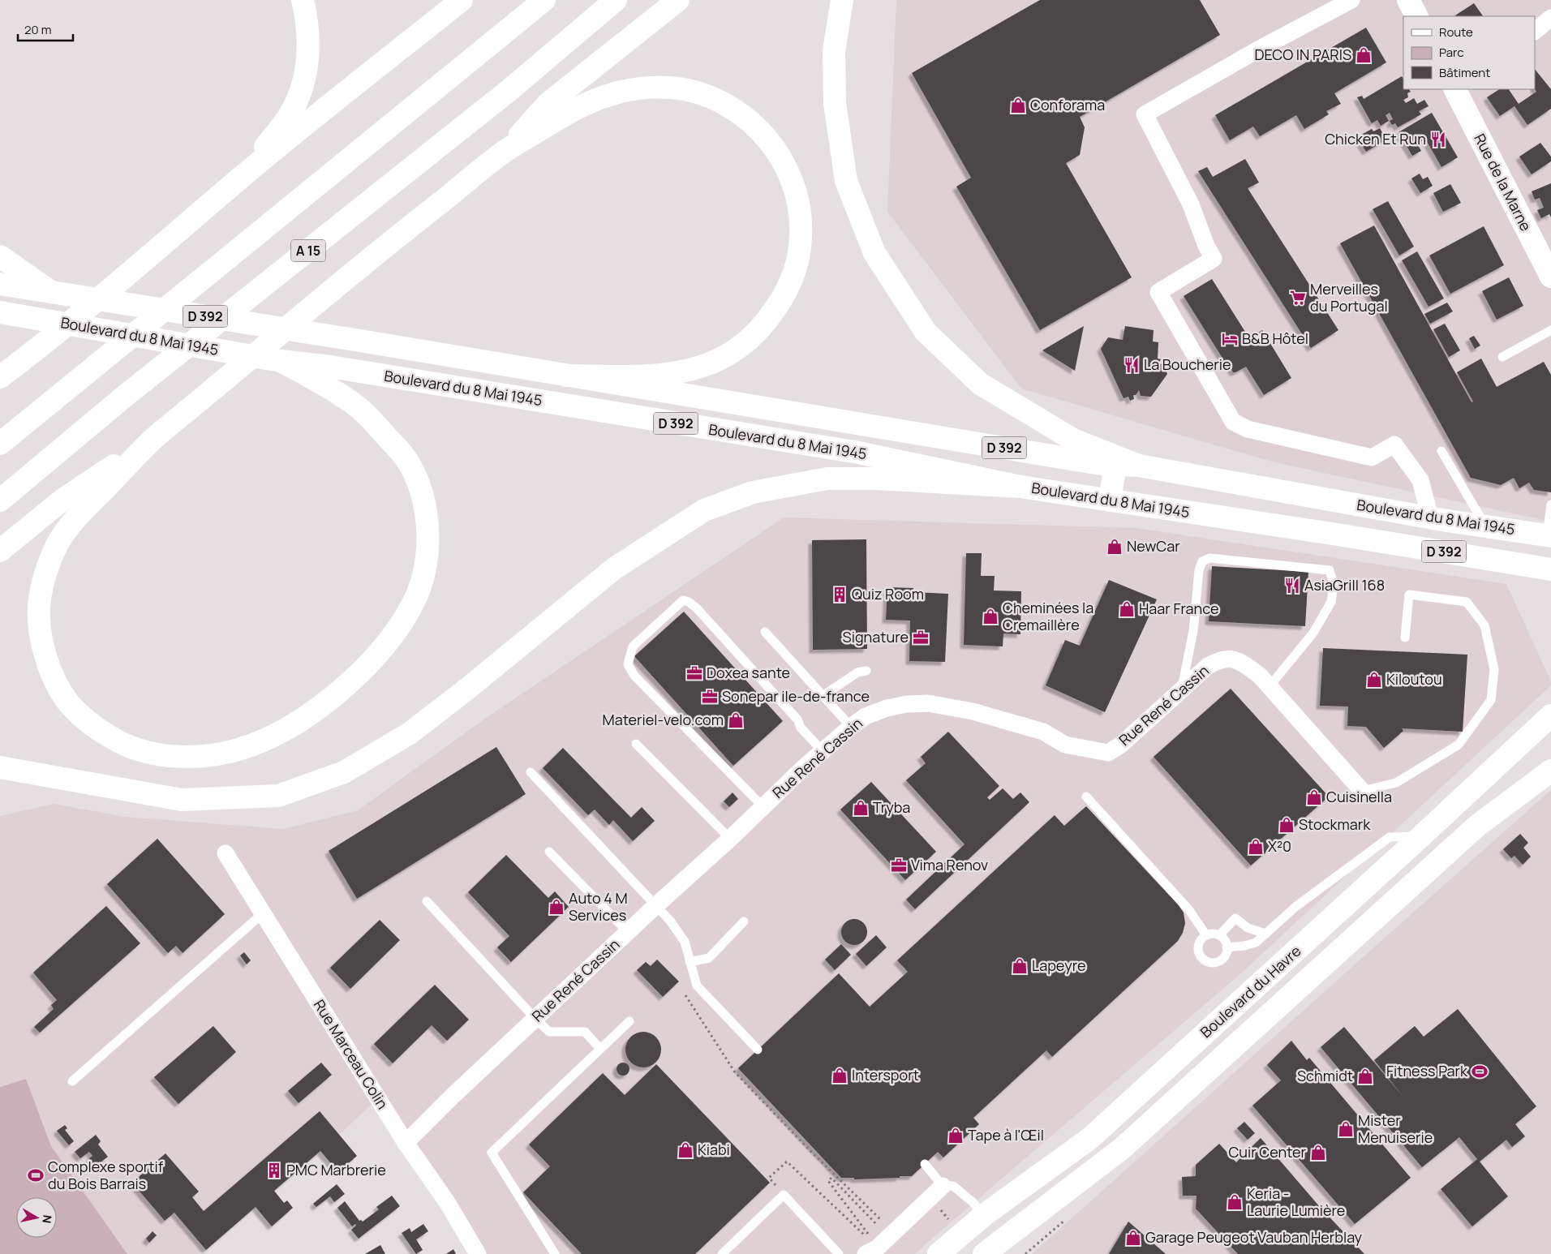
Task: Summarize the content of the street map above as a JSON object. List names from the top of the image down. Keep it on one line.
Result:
{"streets":{"main road":["Rue de la Marne","A 15","D 392","Boulevard du 8 Mai 1945","Boulevard du Havre"],"street":["Rue René Cassin","Rue Marceau Colin"]},"crossings":[["Rue René Cassin","Rue Marceau Colin"]],"places":{"shop":["DECO IN PARIS","Conforama","NewCar","Haar France","Cheminées la Cremaillère","Kiloutou","Materiel-velo.com","Cuisinella","Tryba","Stockmark","X²0","Auto 4 M Services","Lapeyre","Intersport","Schmidt","Mister Menuiserie","Tape à l'Œil","Kiabi","Cuir Center","Keria - Laurie Lumière","Garage Peugeot Vauban Herblay"],"restaurant":["Chicken Et Run","La Boucherie","AsiaGrill 168"],"supermarket":["Merveilles du Portugal"],"hotel":["B&B Hôtel"],"building":["Quiz Room","PMC Marbrerie"],"office":["Signature","Doxea sante","Sonepar ile-de-france","Vima Renov"],"sports":["Fitness Park","Complexe sportif du Bois Barrais"]},"legend":["Route","Parc","Bâtiment"],"scale_bar":"20 m","north":"right"}
